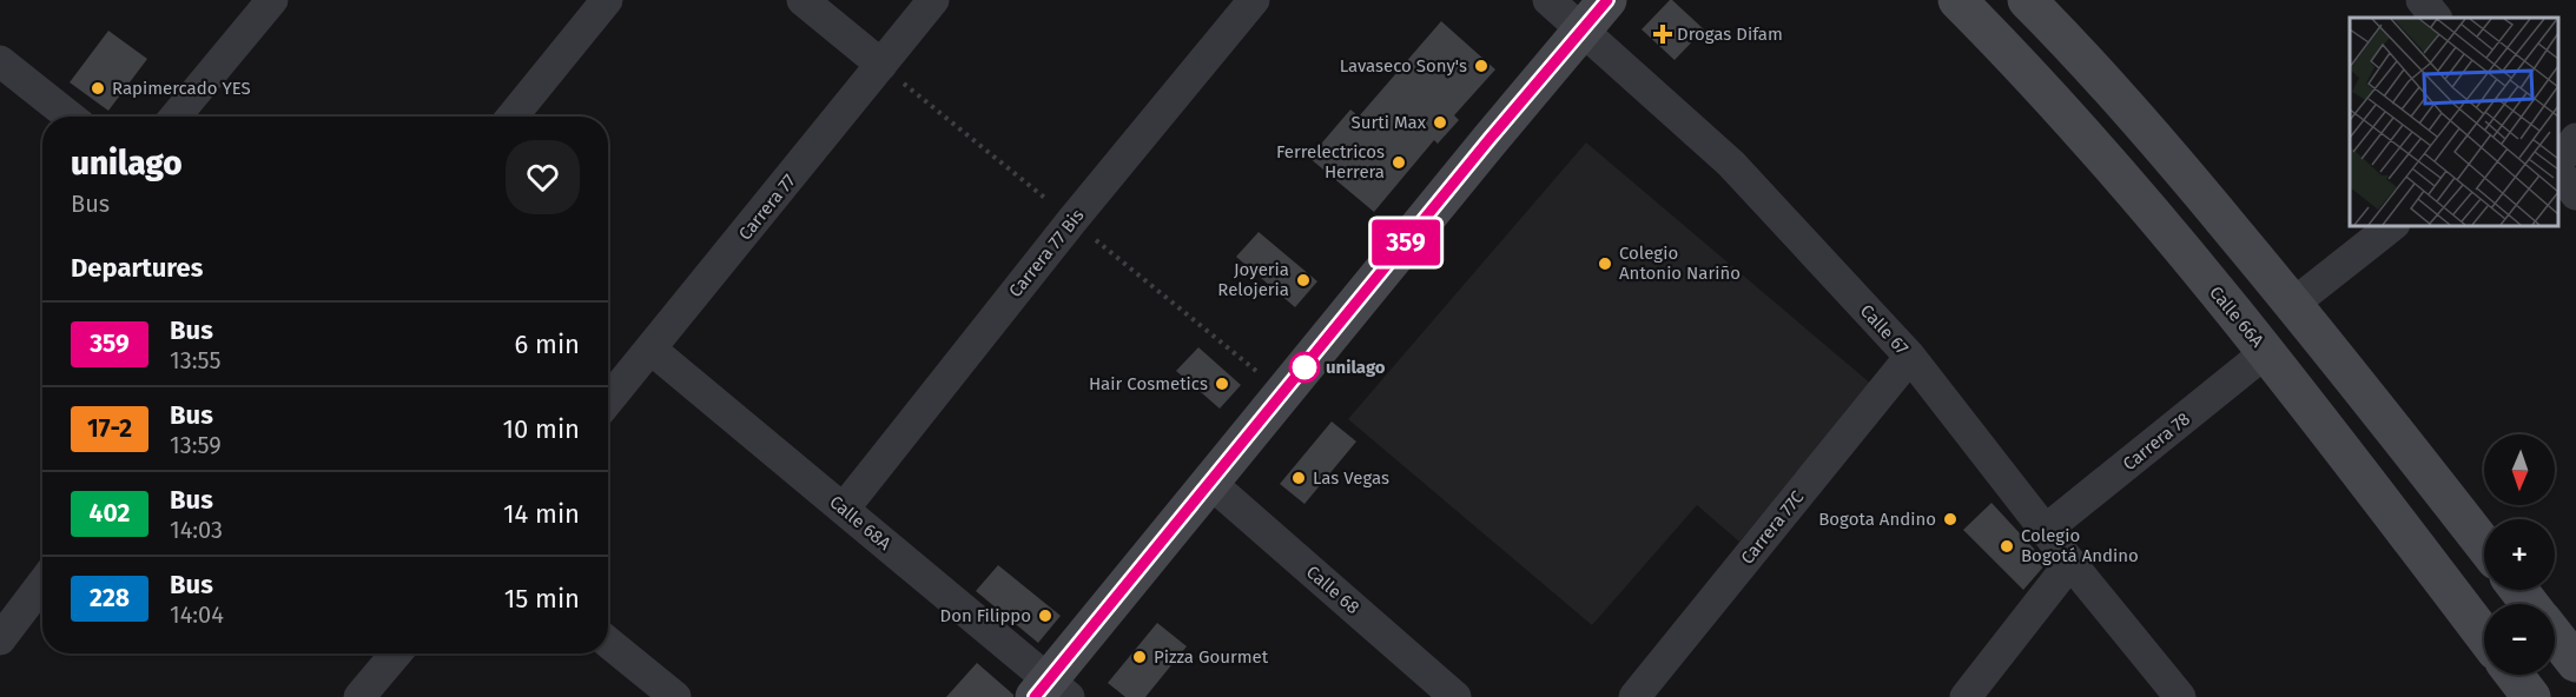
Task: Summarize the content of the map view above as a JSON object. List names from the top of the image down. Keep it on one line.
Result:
{"streets":{"street":["Carrera 77","Carrera 77 Bis","Calle 66A","Calle 67","Carrera 78","Calle 68A","Carrera 77C","Calle 68"]},"crossings":[["Carrera 77","Calle 68A"],["Carrera 77 Bis","Calle 68A"],["Calle 66A","Carrera 78"],["Calle 67","Carrera 78"],["Calle 67","Carrera 77C"]],"places":{"health":["Drogas Difam"],"other":["Lavaseco Sony's","Rapimercado YES","Surti Max","Ferrelectricos Herrera","Colegio Antonio Nariño","Joyeria Relojeria","unilago","Hair Cosmetics","Las Vegas","Bogota Andino","Colegio Bogotá Andino","Don Filippo","Pizza Gourmet"]},"lines":["bus line 359"],"north":"bottom","page":{"on_map":"359","heading":[["unilago","Bus"],"Departures"],"list":[{"mark":"359","name":"Bus","note":"13:55","value":"6 min"},{"mark":"17-2","name":"Bus","note":"13:59","value":"10 min"},{"mark":"402","name":"Bus","note":"14:03","value":"14 min"},{"mark":"228","name":"Bus","note":"14:04","value":"15 min"}],"map_buttons":["+","−"]}}
